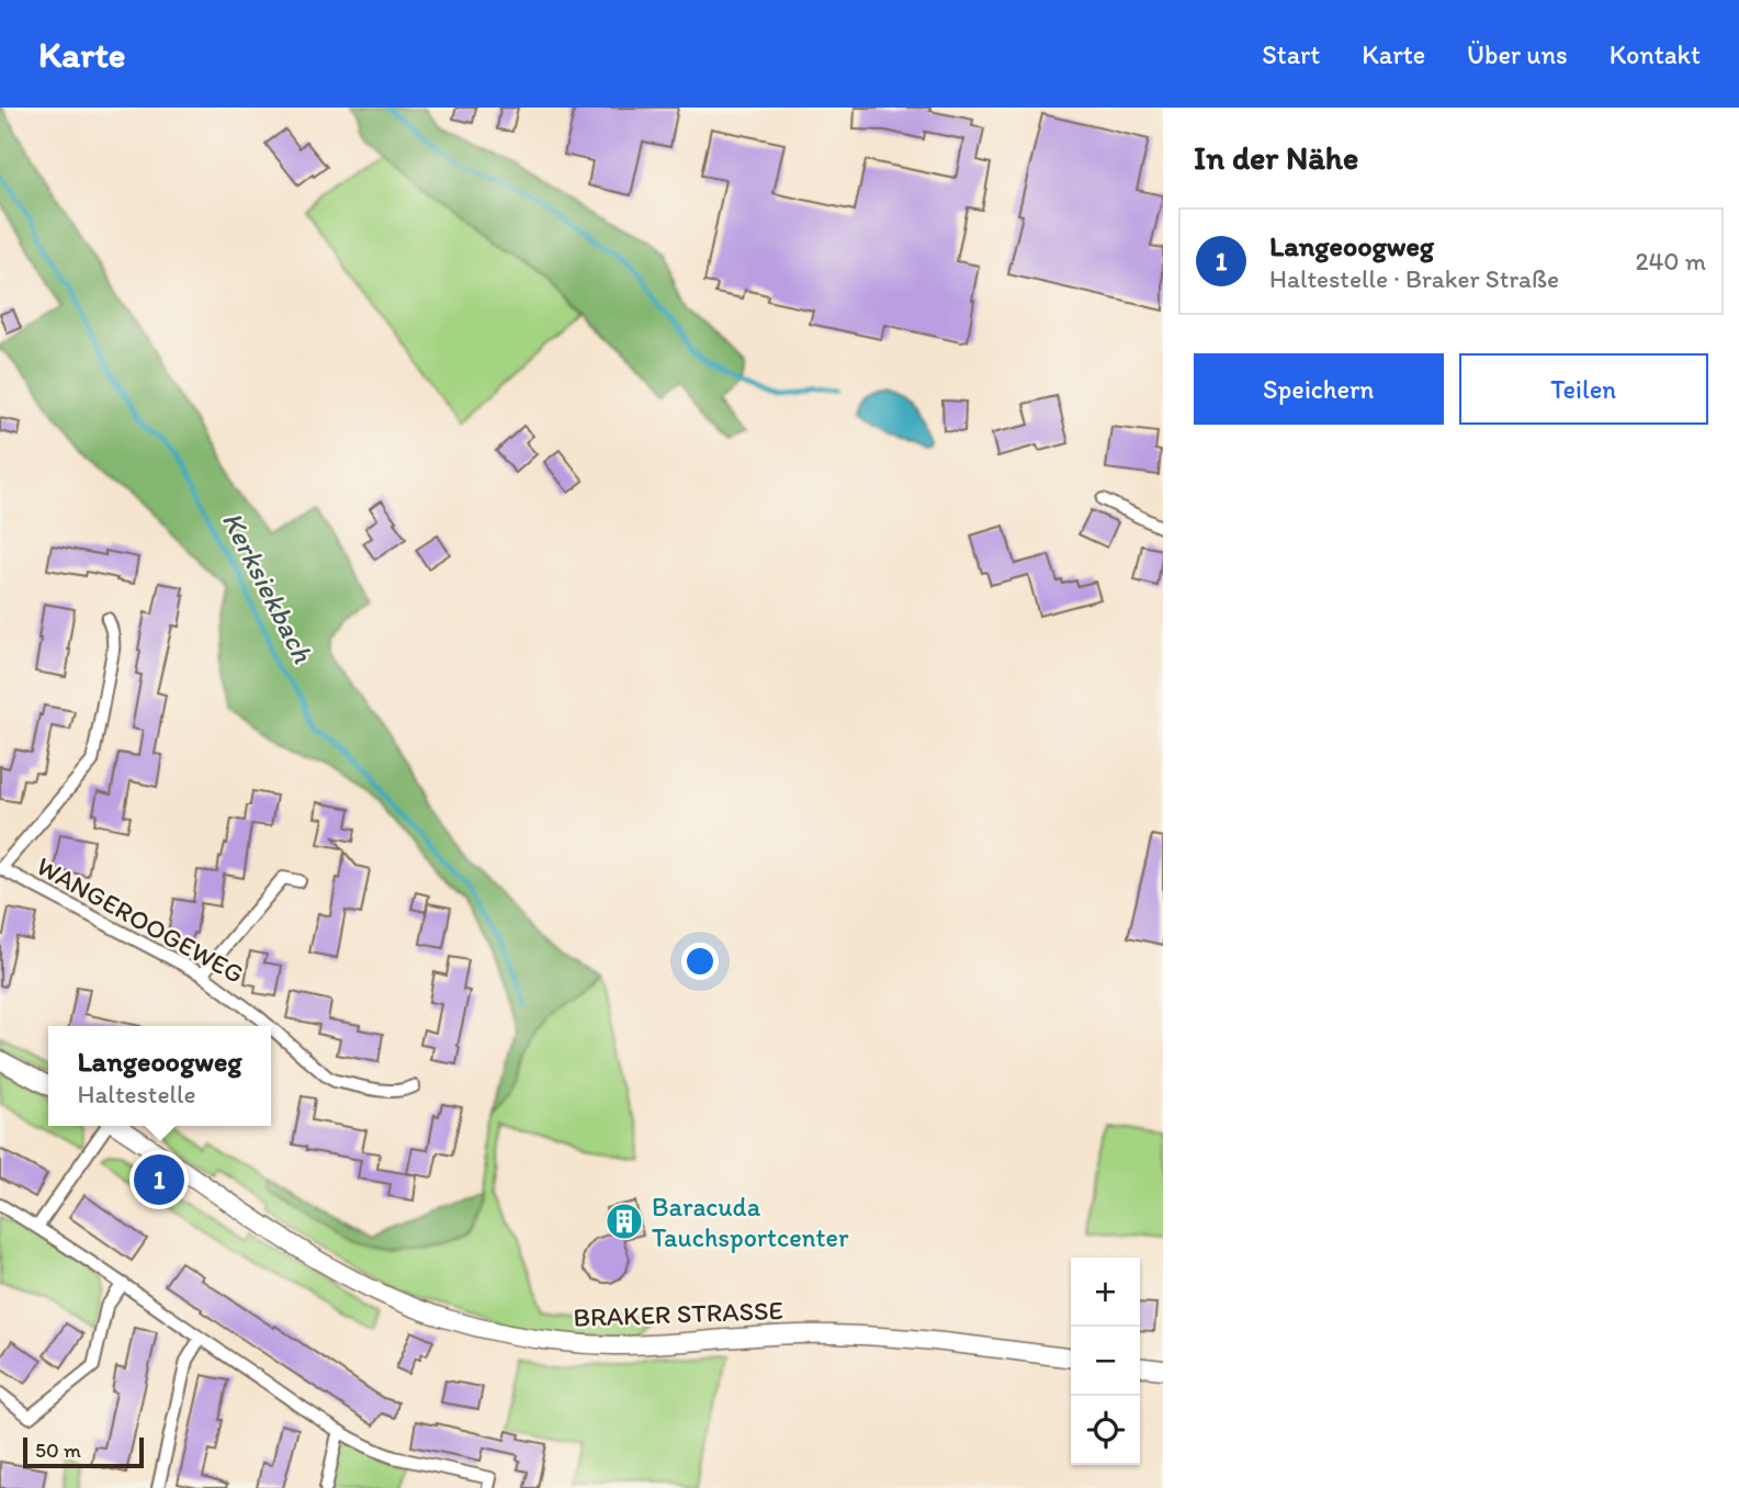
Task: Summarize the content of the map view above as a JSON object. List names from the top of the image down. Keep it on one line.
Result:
{"streets":{"main road":["BRAKER STRASSE"],"street":["WANGEROOGEWEG"]},"water":["Kerksiekbach"],"places":{"building":["Baracuda Tauchsportcenter"]},"scale_bar":"50 m","page":{"header":"Karte","nav":["Start","Karte","Über uns","Kontakt"],"heading":"In der Nähe","list":[{"mark":"1","name":"Langeoogweg","note":"Haltestelle · Braker Straße","value":"240 m"}],"buttons":["Speichern","Teilen"],"popup":["Langeoogweg","Haltestelle"],"pins":"1","map_buttons":["+","−"],"scale":"50 m"}}
